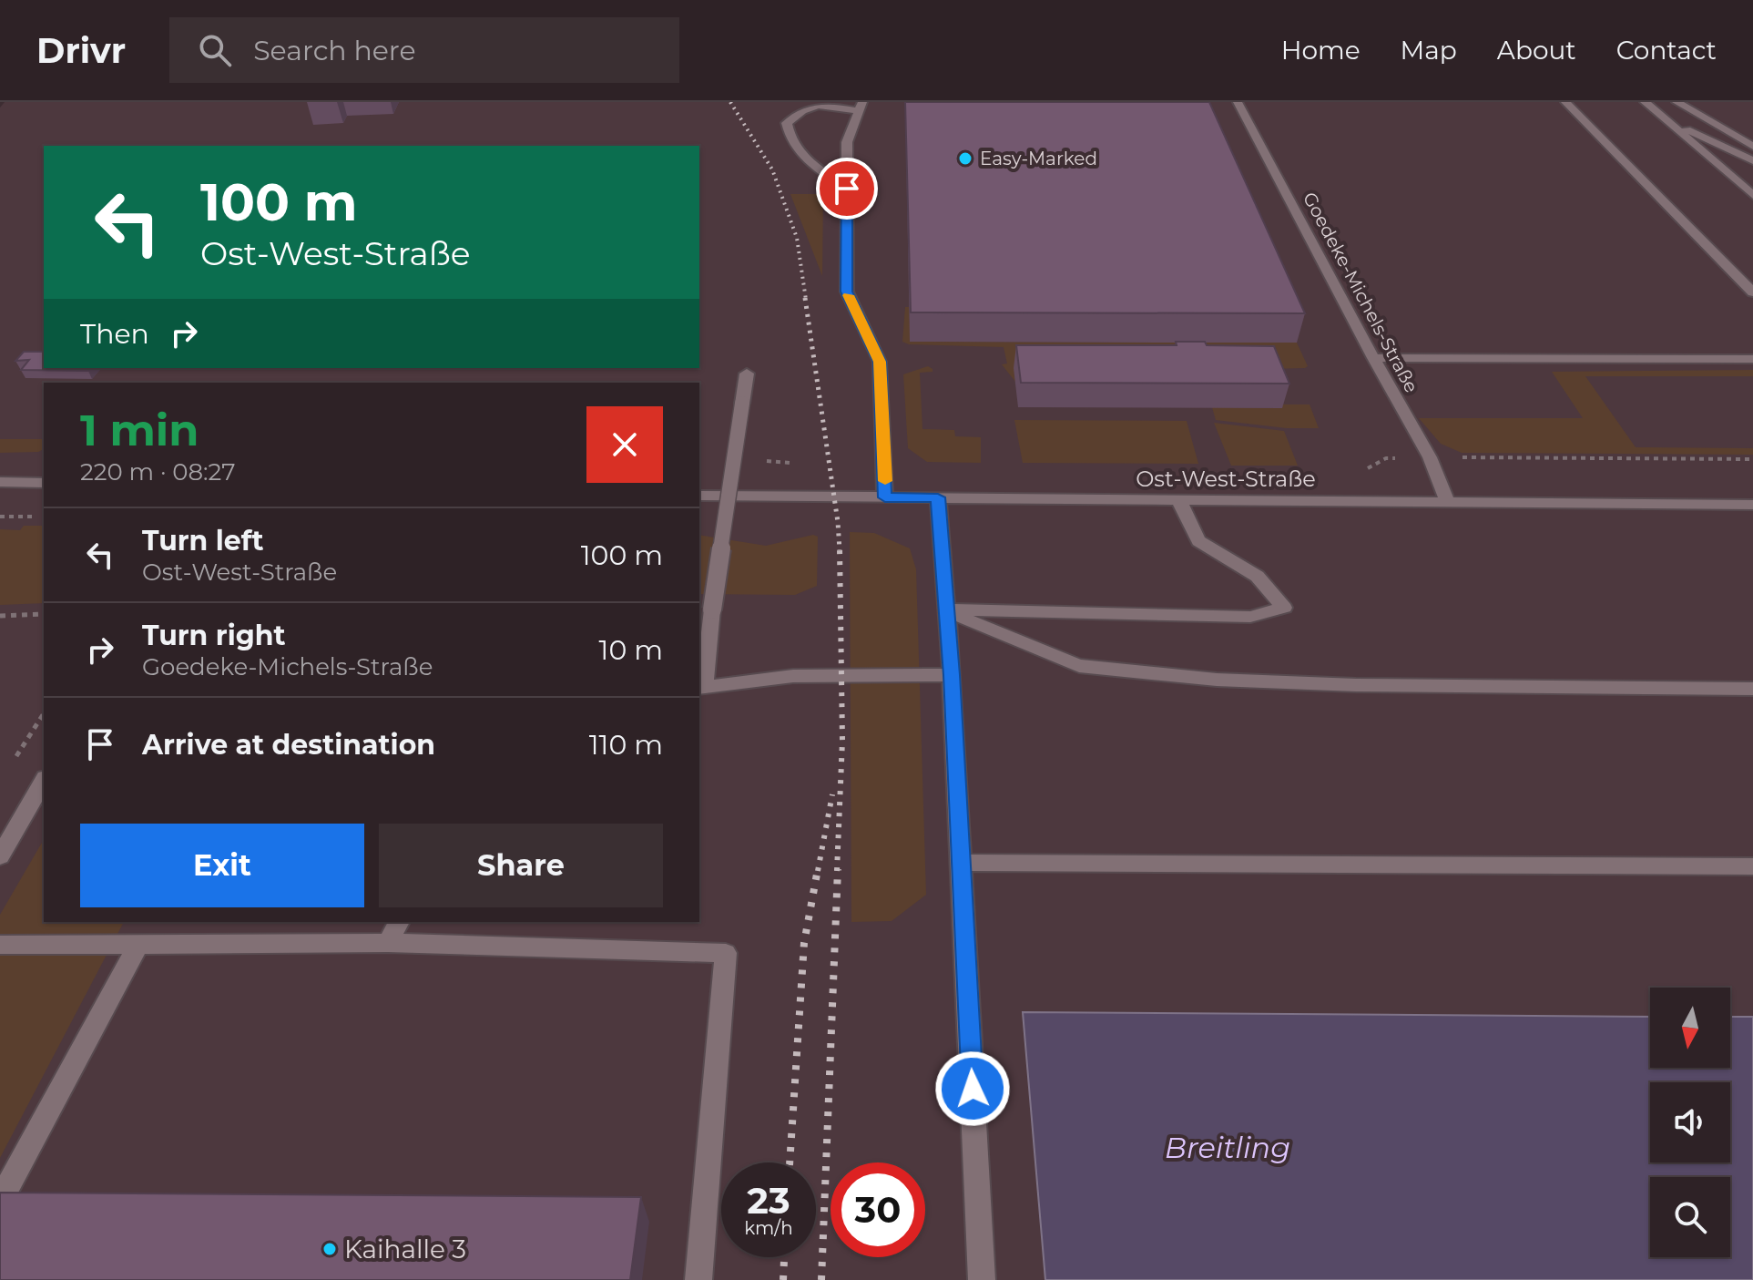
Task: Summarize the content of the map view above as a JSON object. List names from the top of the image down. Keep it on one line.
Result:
{"streets":{"street":["Goedeke-Michels-Straße","Ost-West-Straße"]},"crossings":[["Goedeke-Michels-Straße","Ost-West-Straße"]],"water":["Breitling"],"places":["Easy-Marked","Kaihalle 3"],"north":"bottom","page":{"header":"Drivr","search":"Search here","nav":["Home","Map","About","Contact"],"turn":["100 m","Ost-West-Straße"],"then":"Then","heading":["1 min","220 m · 08:27"],"list":[{"name":"Turn left","note":"Ost-West-Straße","value":"100 m"},{"name":"Turn right","note":"Goedeke-Michels-Straße","value":"10 m"},{"name":"Arrive at destination","value":"110 m"}],"buttons":["Exit","Share"],"speed":"23 km/h","limit":"30"}}
